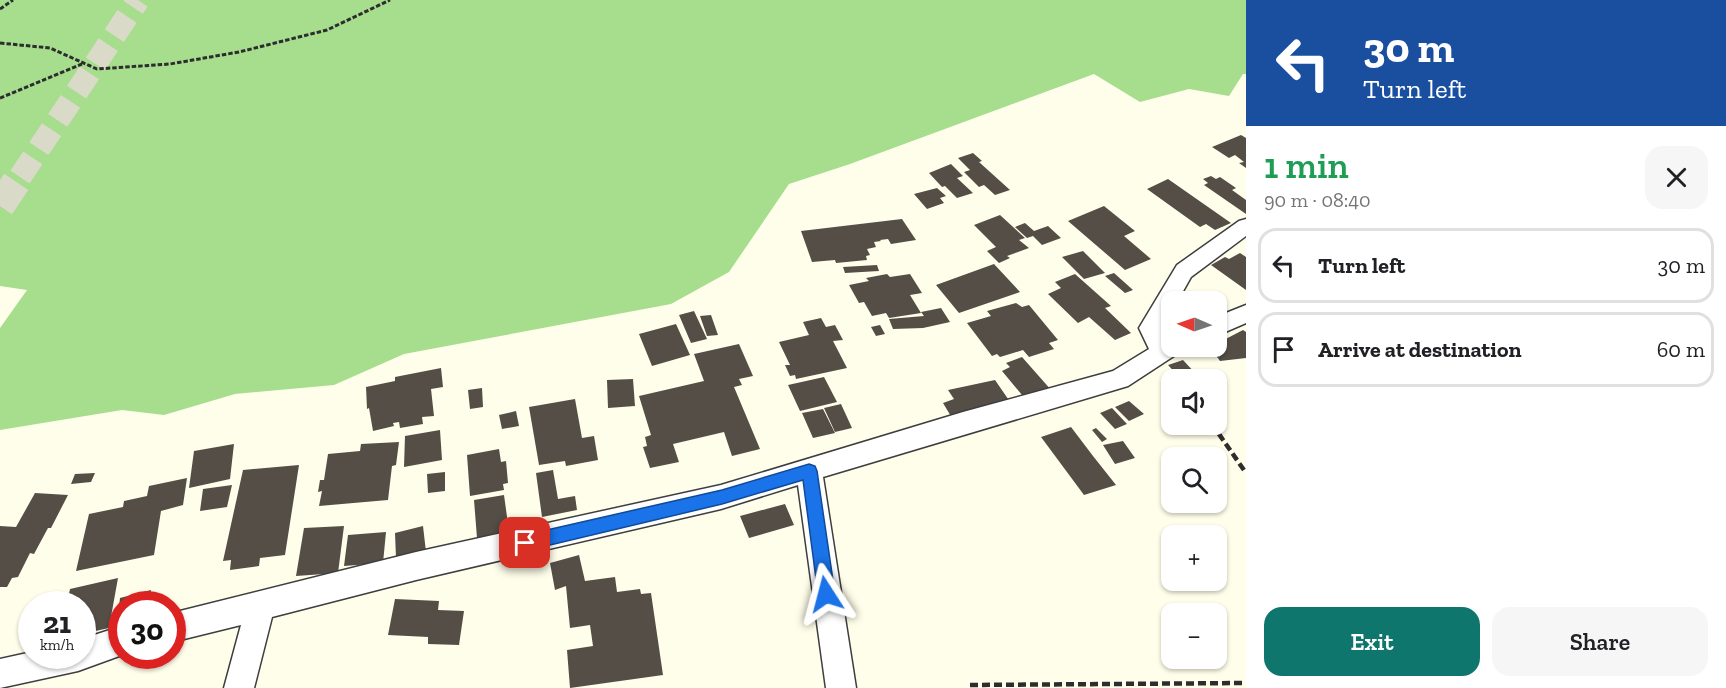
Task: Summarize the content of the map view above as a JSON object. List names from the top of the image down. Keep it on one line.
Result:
{"north":"left","page":{"turn":["30 m","Turn left"],"heading":["1 min","90 m · 08:40"],"list":[{"name":"Turn left","value":"30 m"},{"name":"Arrive at destination","value":"60 m"}],"map_buttons":["+","−"],"speed":"21 km/h","limit":"30","buttons":["Exit","Share"]}}
